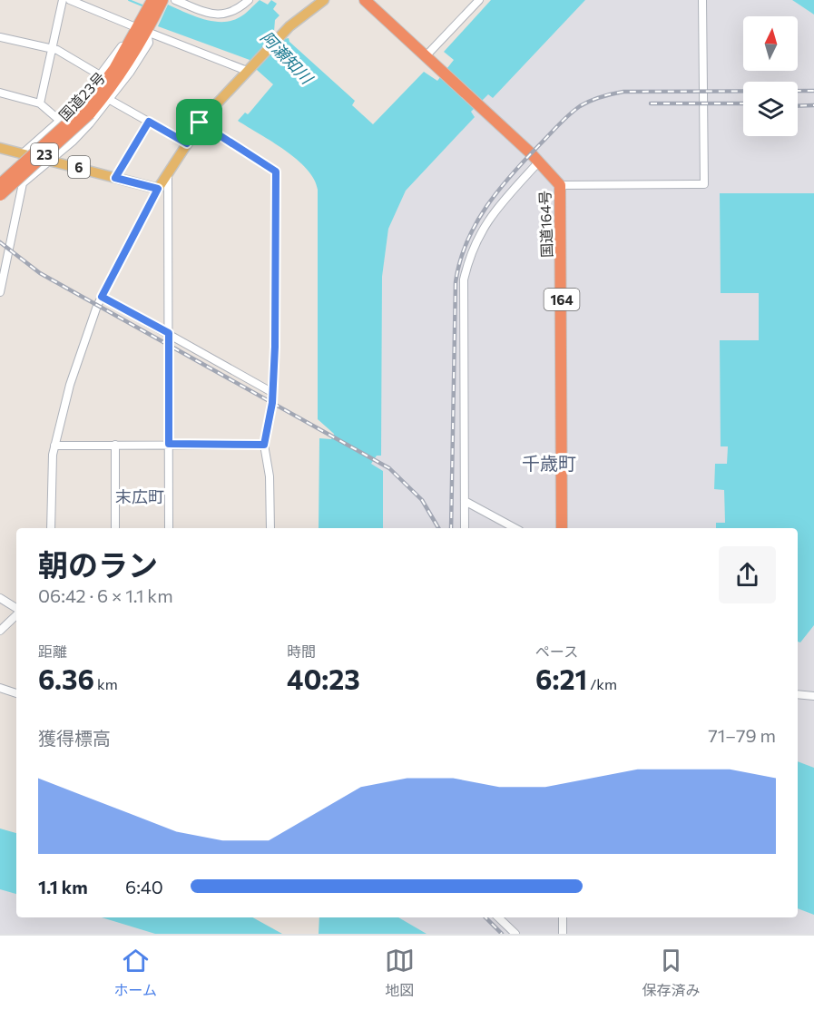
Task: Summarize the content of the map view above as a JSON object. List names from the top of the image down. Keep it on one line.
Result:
{"streets":{"highway":["国道23号","23","国道164号","164"],"main road":["6"]},"districts":["千歳町","末広町"],"water":["阿瀬知川"],"north":"top","page":{"heading":["朝のラン","06:42 · 6 × 1.1 km"],"stats":[["距離","6.36 km"],["時間","40:23"],["ペース","6:21 /km"]],"chart":["獲得標高","71–79 m"],"list":[{"name":"1.1 km","note":"6:40"}],"tabs":["ホーム","地図","保存済み"]}}
